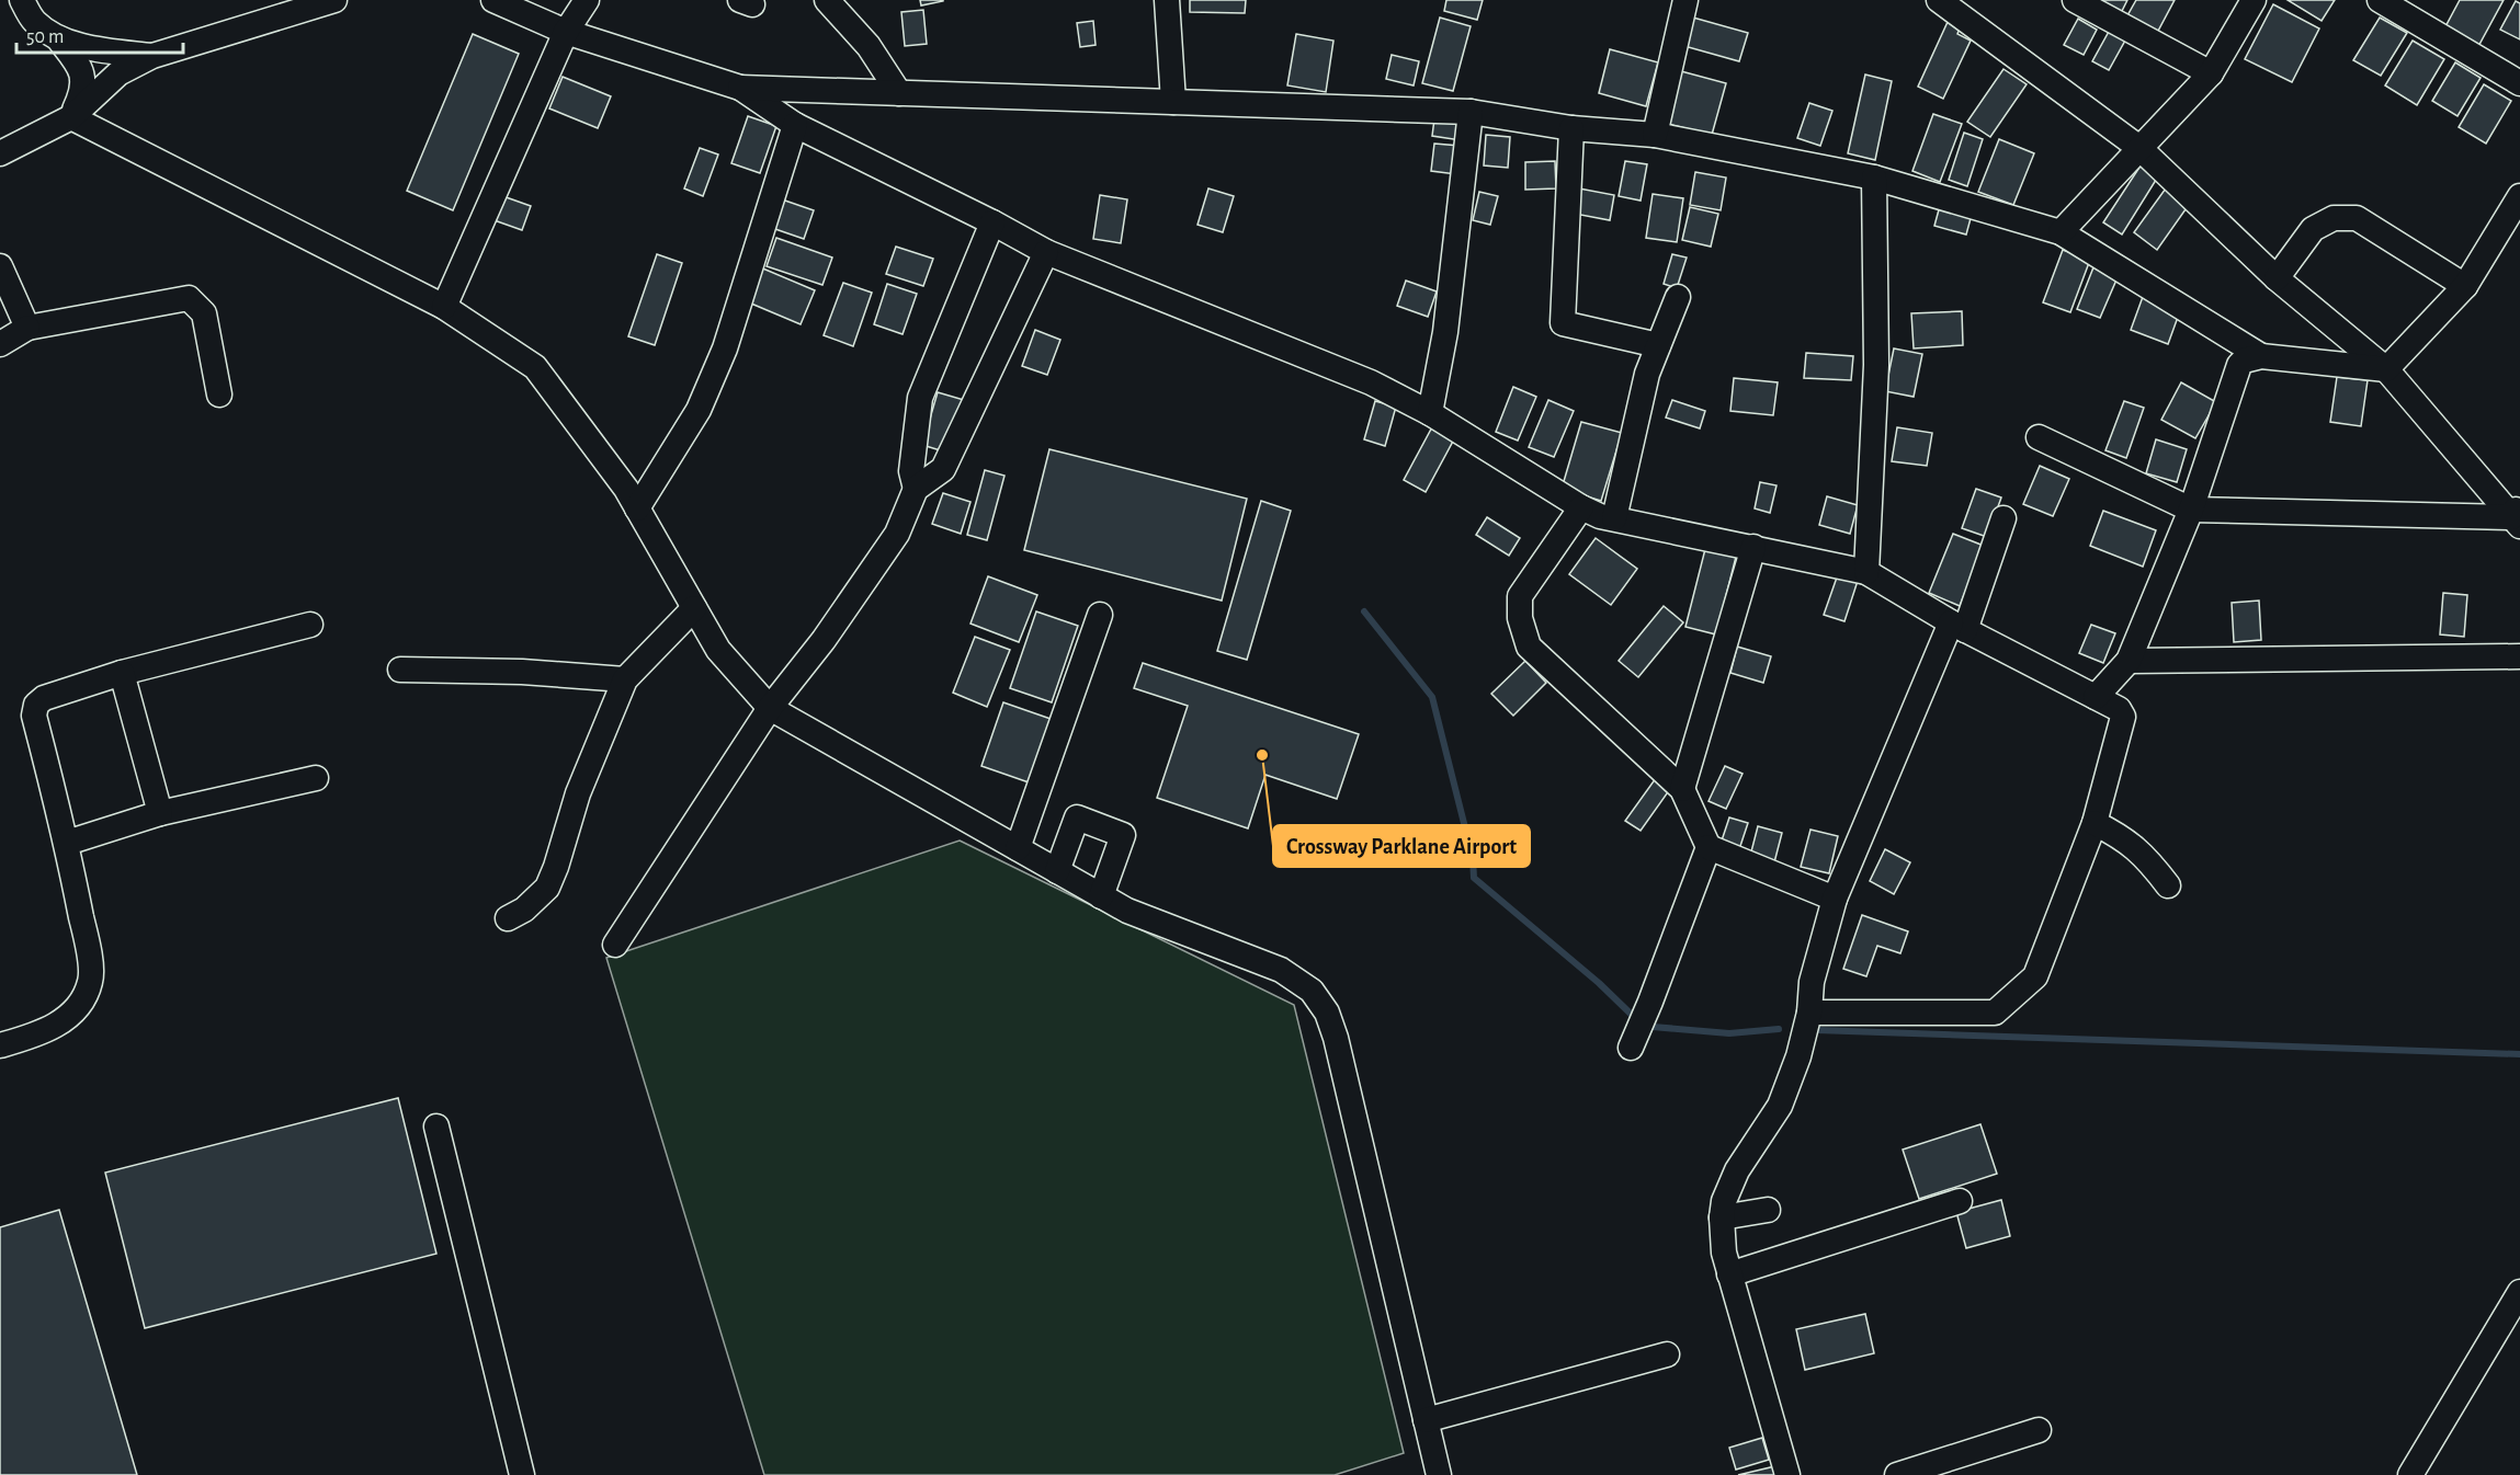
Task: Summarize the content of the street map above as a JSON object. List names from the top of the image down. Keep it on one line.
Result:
{"places":["Crossway Parklane Airport"],"scale_bar":"50 m"}
